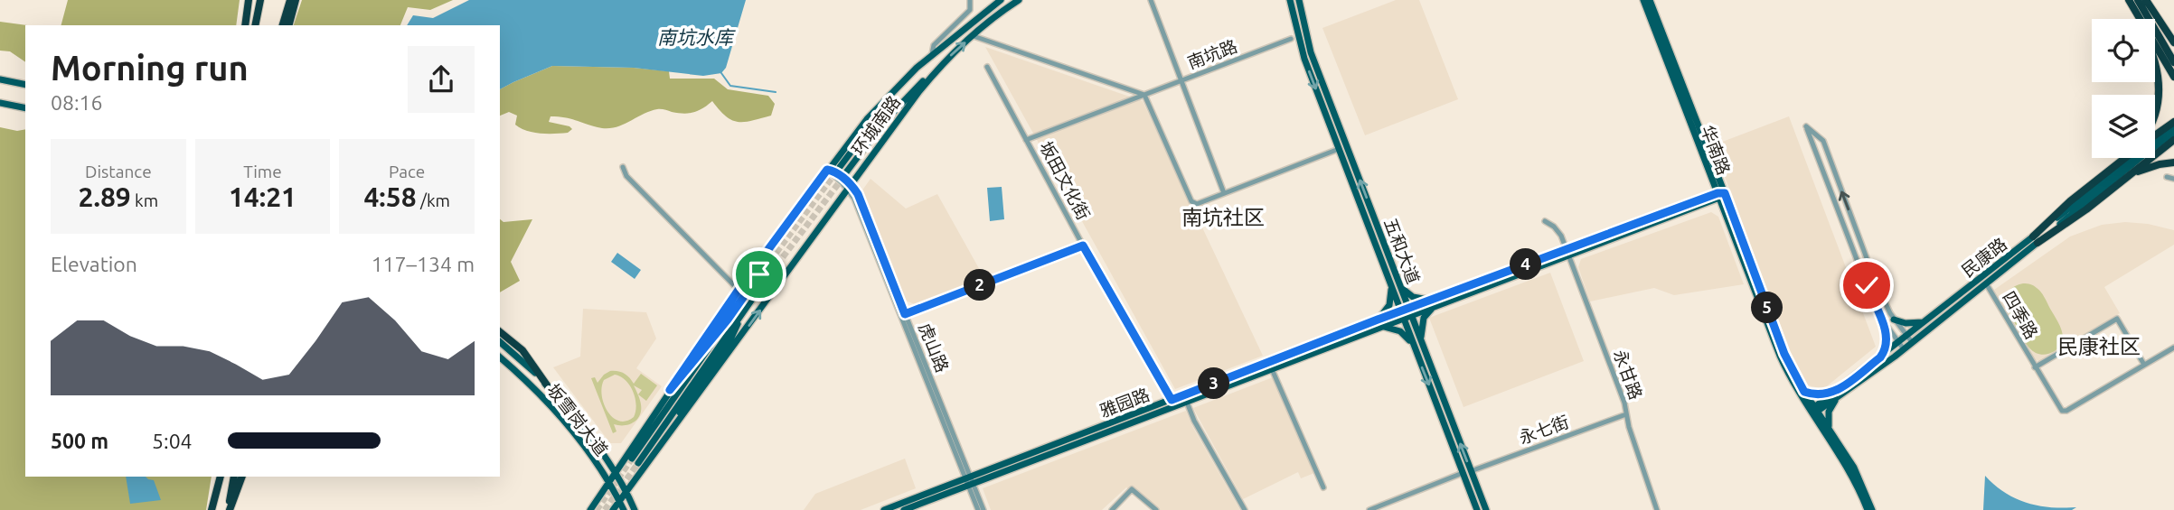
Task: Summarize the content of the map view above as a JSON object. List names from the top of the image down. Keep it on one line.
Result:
{"streets":{"main road":["环城南路","华南路","五和大道","民康路","雅园路","坂雪岗大道"],"street":["南坑路","坂田文化街","四季路","虎山路","永甘路","永七街"]},"crossings":[["南坑路","坂田文化街"],["环城南路","虎山路"],["环城南路","坂雪岗大道"],["华南路","民康路"],["华南路","雅园路"],["坂田文化街","雅园路"],["五和大道","雅园路"],["五和大道","永七街"],["民康路","四季路"],["虎山路","雅园路"],["永甘路","雅园路"],["永甘路","永七街"]],"districts":["南坑社区","民康社区"],"water":["南坑水库"],"page":{"heading":["Morning run","08:16"],"stats":[["Distance","2.89 km"],["Time","14:21"],["Pace","4:58 /km"]],"chart":["Elevation","117–134 m"],"pins":["4","2","5","3"],"list":[{"name":"500 m","note":"5:04"}]}}
